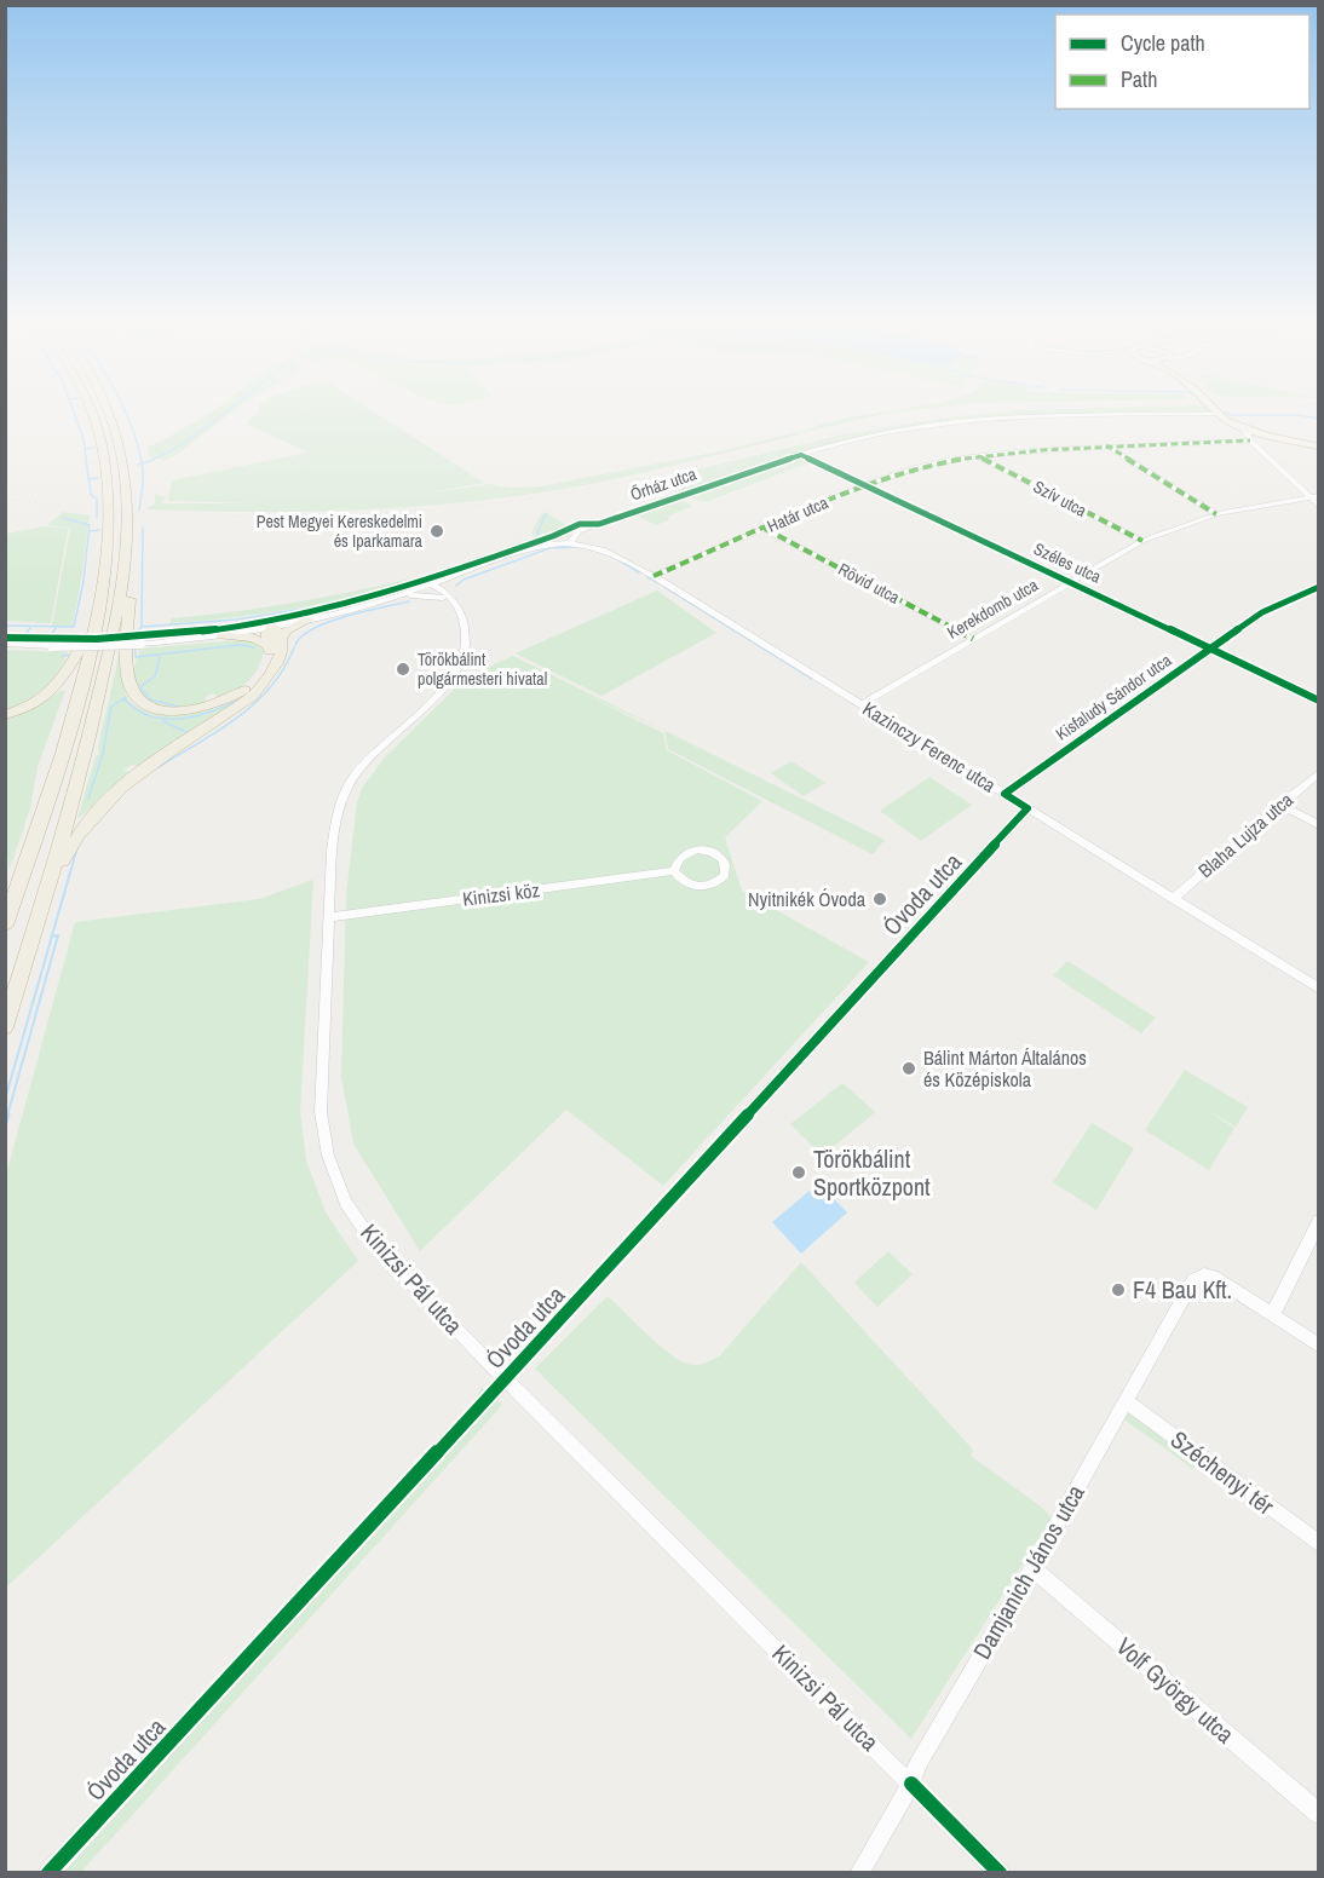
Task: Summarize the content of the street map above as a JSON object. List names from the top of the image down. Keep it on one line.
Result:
{"streets":{"street":["Őrház utca","Szív utca","Határ utca","Széles utca","Rövid utca","Kerekdomb utca","Kisfaludy Sándor utca","Kazinczy Ferenc utca","Blaha Lujza utca","Kinizsi köz","Óvoda utca","Kinizsi Pál utca","Széchenyi tér","Damjanich János utca","Volf György utca"]},"crossings":[["Őrház utca","Széles utca"],["Őrház utca","Kazinczy Ferenc utca"],["Szív utca","Határ utca"],["Szív utca","Kerekdomb utca"],["Határ utca","Széles utca"],["Határ utca","Rövid utca"],["Határ utca","Kazinczy Ferenc utca"],["Széles utca","Kerekdomb utca"],["Széles utca","Kisfaludy Sándor utca"],["Rövid utca","Kerekdomb utca"],["Kerekdomb utca","Kazinczy Ferenc utca"],["Kisfaludy Sándor utca","Kazinczy Ferenc utca"],["Kazinczy Ferenc utca","Blaha Lujza utca"],["Kazinczy Ferenc utca","Óvoda utca"],["Kinizsi köz","Kinizsi Pál utca"],["Óvoda utca","Kinizsi Pál utca"],["Kinizsi Pál utca","Damjanich János utca"],["Széchenyi tér","Damjanich János utca"],["Damjanich János utca","Volf György utca"]],"places":["Pest Megyei Kereskedelmi és Iparkamara","Törökbálint polgármesteri hivatal","Nyitnikék Óvoda","Bálint Márton Általános és Középiskola","Törökbálint Sportközpont","F4 Bau Kft."],"legend":["Cycle path","Path"]}
